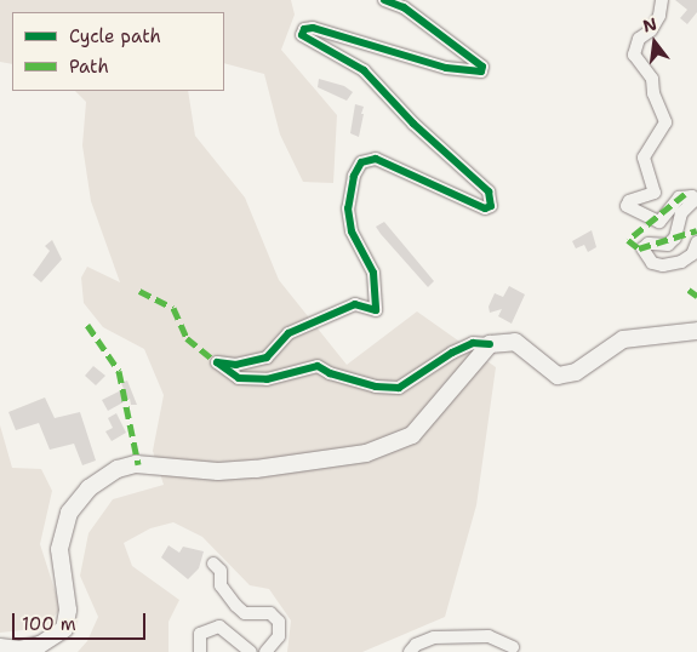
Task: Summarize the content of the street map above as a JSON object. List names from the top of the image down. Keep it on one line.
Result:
{"legend":["Cycle path","Path"],"scale_bar":"100 m","north":"top"}
